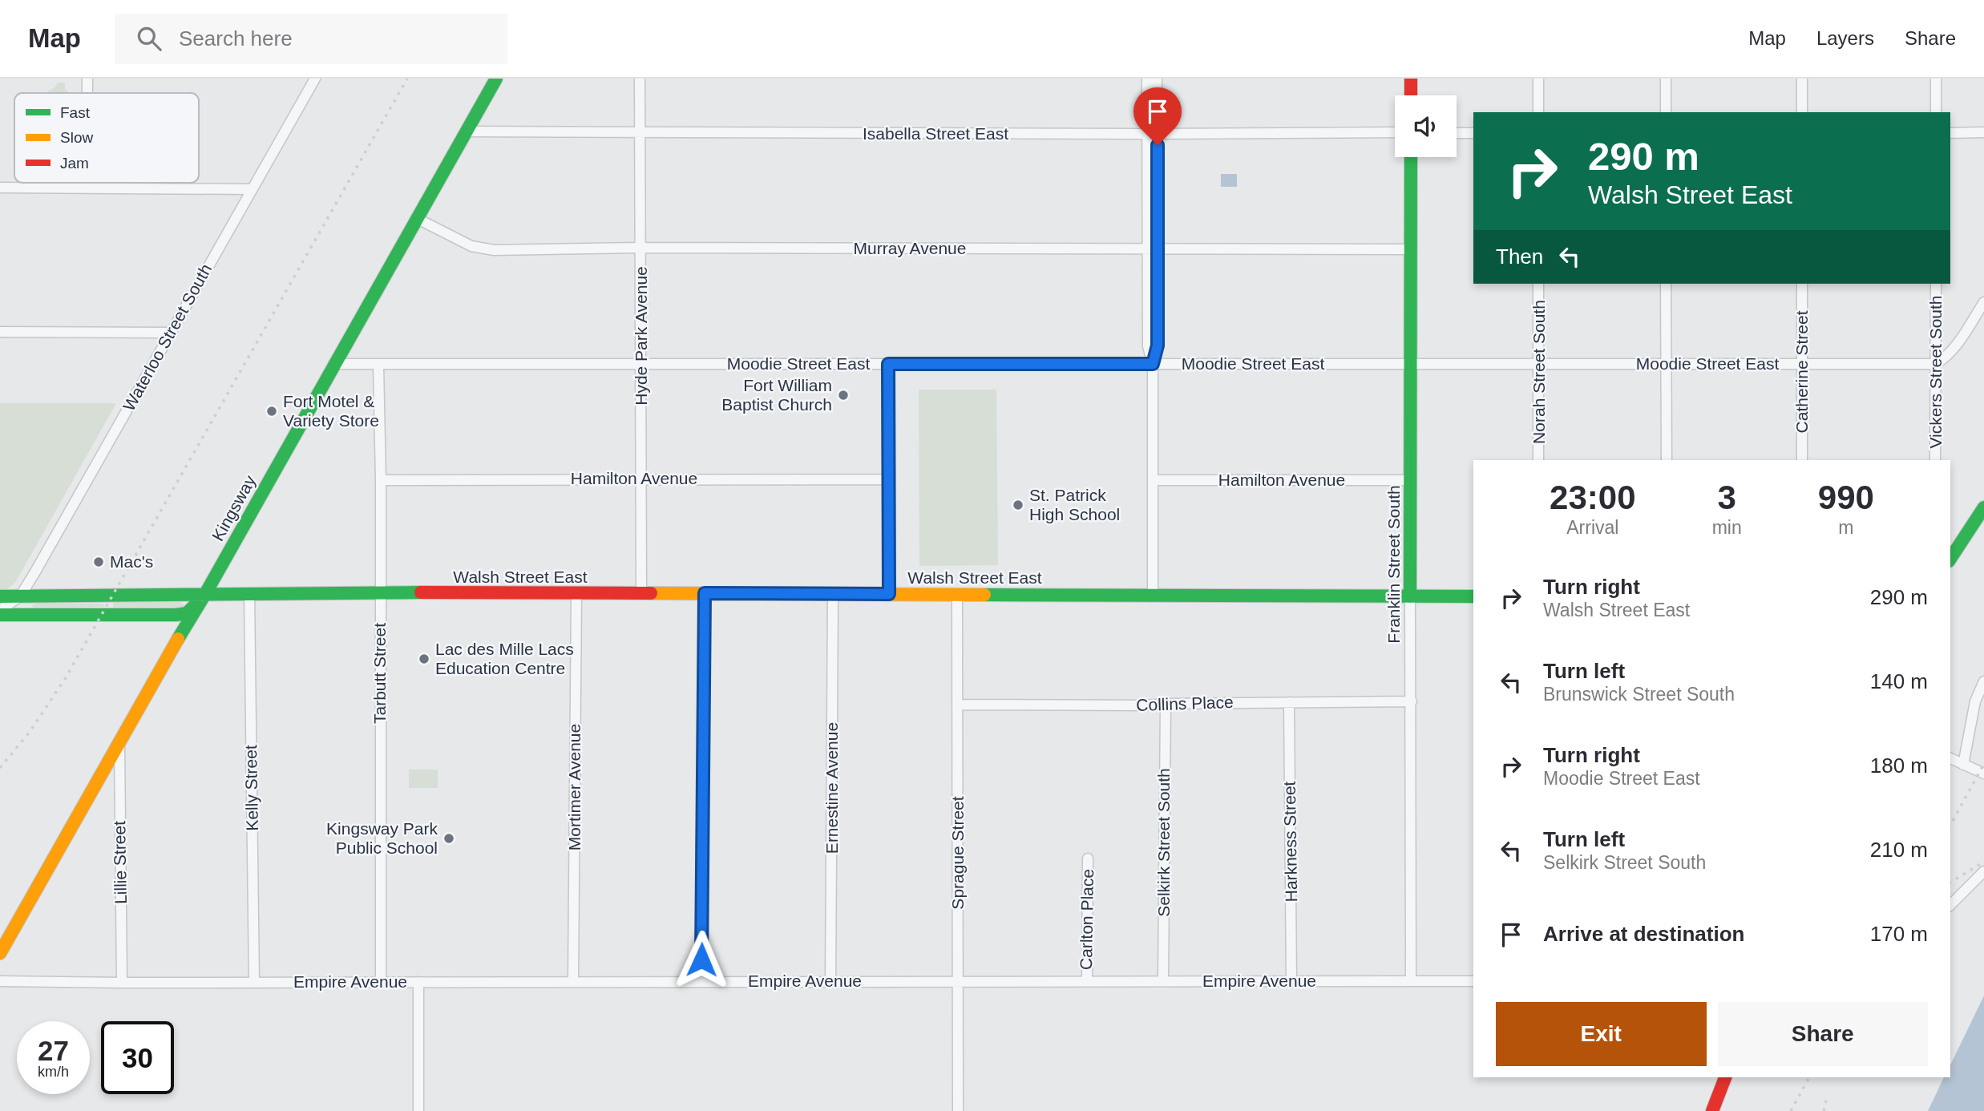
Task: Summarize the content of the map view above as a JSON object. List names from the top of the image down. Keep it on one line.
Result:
{"streets":{"street":["Isabella Street East","Murray Avenue","Hyde Park Avenue","Waterloo Street South","Moodie Street East","Norah Street South","Catherine Street","Vickers Street South","Hamilton Avenue","Kingsway","Franklin Street South","Walsh Street East","Tarbutt Street","Collins Place","Mortimer Avenue","Kelly Street","Ernestine Avenue","Harkness Street","Selkirk Street South","Sprague Street","Lillie Street","Carlton Place","Empire Avenue"]},"crossings":[["Isabella Street East","Hyde Park Avenue"],["Isabella Street East","Kingsway"],["Murray Avenue","Hyde Park Avenue"],["Murray Avenue","Kingsway"],["Murray Avenue","Franklin Street South"],["Hyde Park Avenue","Moodie Street East"],["Hyde Park Avenue","Hamilton Avenue"],["Hyde Park Avenue","Walsh Street East"],["Waterloo Street South","Walsh Street East"],["Moodie Street East","Norah Street South"],["Moodie Street East","Catherine Street"],["Moodie Street East","Vickers Street South"],["Moodie Street East","Kingsway"],["Moodie Street East","Franklin Street South"],["Moodie Street East","Tarbutt Street"],["Hamilton Avenue","Franklin Street South"],["Hamilton Avenue","Tarbutt Street"],["Kingsway","Walsh Street East"],["Kingsway","Lillie Street"],["Franklin Street South","Walsh Street East"],["Franklin Street South","Collins Place"],["Franklin Street South","Empire Avenue"],["Walsh Street East","Tarbutt Street"],["Walsh Street East","Mortimer Avenue"],["Walsh Street East","Kelly Street"],["Walsh Street East","Ernestine Avenue"],["Walsh Street East","Sprague Street"],["Tarbutt Street","Empire Avenue"],["Collins Place","Harkness Street"],["Collins Place","Selkirk Street South"],["Collins Place","Sprague Street"],["Mortimer Avenue","Empire Avenue"],["Kelly Street","Empire Avenue"],["Ernestine Avenue","Empire Avenue"],["Harkness Street","Empire Avenue"],["Selkirk Street South","Empire Avenue"],["Sprague Street","Empire Avenue"],["Lillie Street","Empire Avenue"],["Carlton Place","Empire Avenue"]],"places":["Fort William Baptist Church","Fort Motel & Variety Store","St. Patrick High School","Mac's","Lac des Mille Lacs Education Centre","Kingsway Park Public School"],"legend":["Fast","Slow","Jam"],"page":{"header":"Map","search":"Search here","nav":["Map","Layers","Share"],"turn":["290 m","Walsh Street East"],"then":"Then","eta":["23:00","Arrival","3","min","990","m"],"list":[{"name":"Turn right","note":"Walsh Street East","value":"290 m"},{"name":"Turn left","note":"Brunswick Street South","value":"140 m"},{"name":"Turn right","note":"Moodie Street East","value":"180 m"},{"name":"Turn left","note":"Selkirk Street South","value":"210 m"},{"name":"Arrive at destination","value":"170 m"}],"buttons":["Exit","Share"],"speed":"27 km/h","limit":"30"}}
